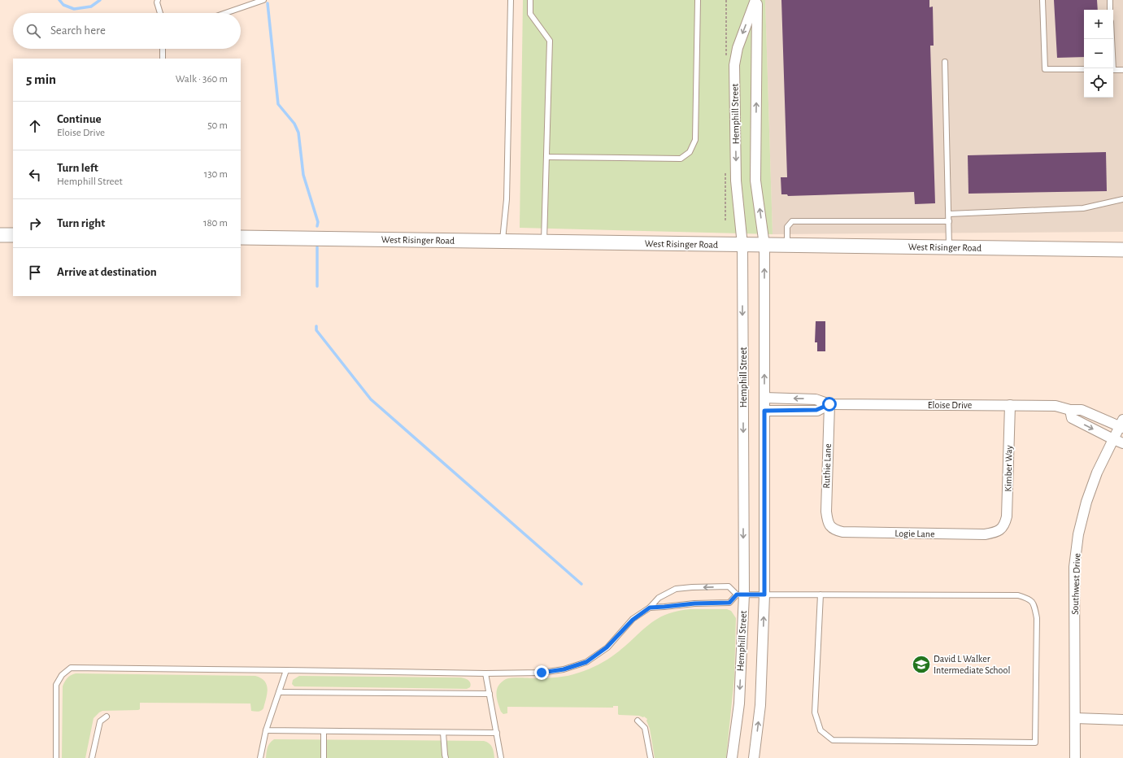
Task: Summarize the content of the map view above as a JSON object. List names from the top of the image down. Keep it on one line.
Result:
{"streets":{"street":["Hemphill Street","West Risinger Road","Eloise Drive","Ruthie Lane","Kimber Way","Logie Lane","Southwest Drive"]},"crossings":[["Hemphill Street","West Risinger Road"],["Hemphill Street","Eloise Drive"],["Eloise Drive","Ruthie Lane"],["Eloise Drive","Kimber Way"],["Eloise Drive","Southwest Drive"],["Ruthie Lane","Logie Lane"],["Kimber Way","Logie Lane"]],"places":{"school or university":["David L Walker Intermediate School"]},"page":{"map_buttons":["+","−"],"search":"Search here","heading":["5 min","Walk · 360 m"],"list":[["Continue","Eloise Drive","50 m"],["Turn left","Hemphill Street","130 m"],["Turn right","180 m"],"Arrive at destination"]}}
